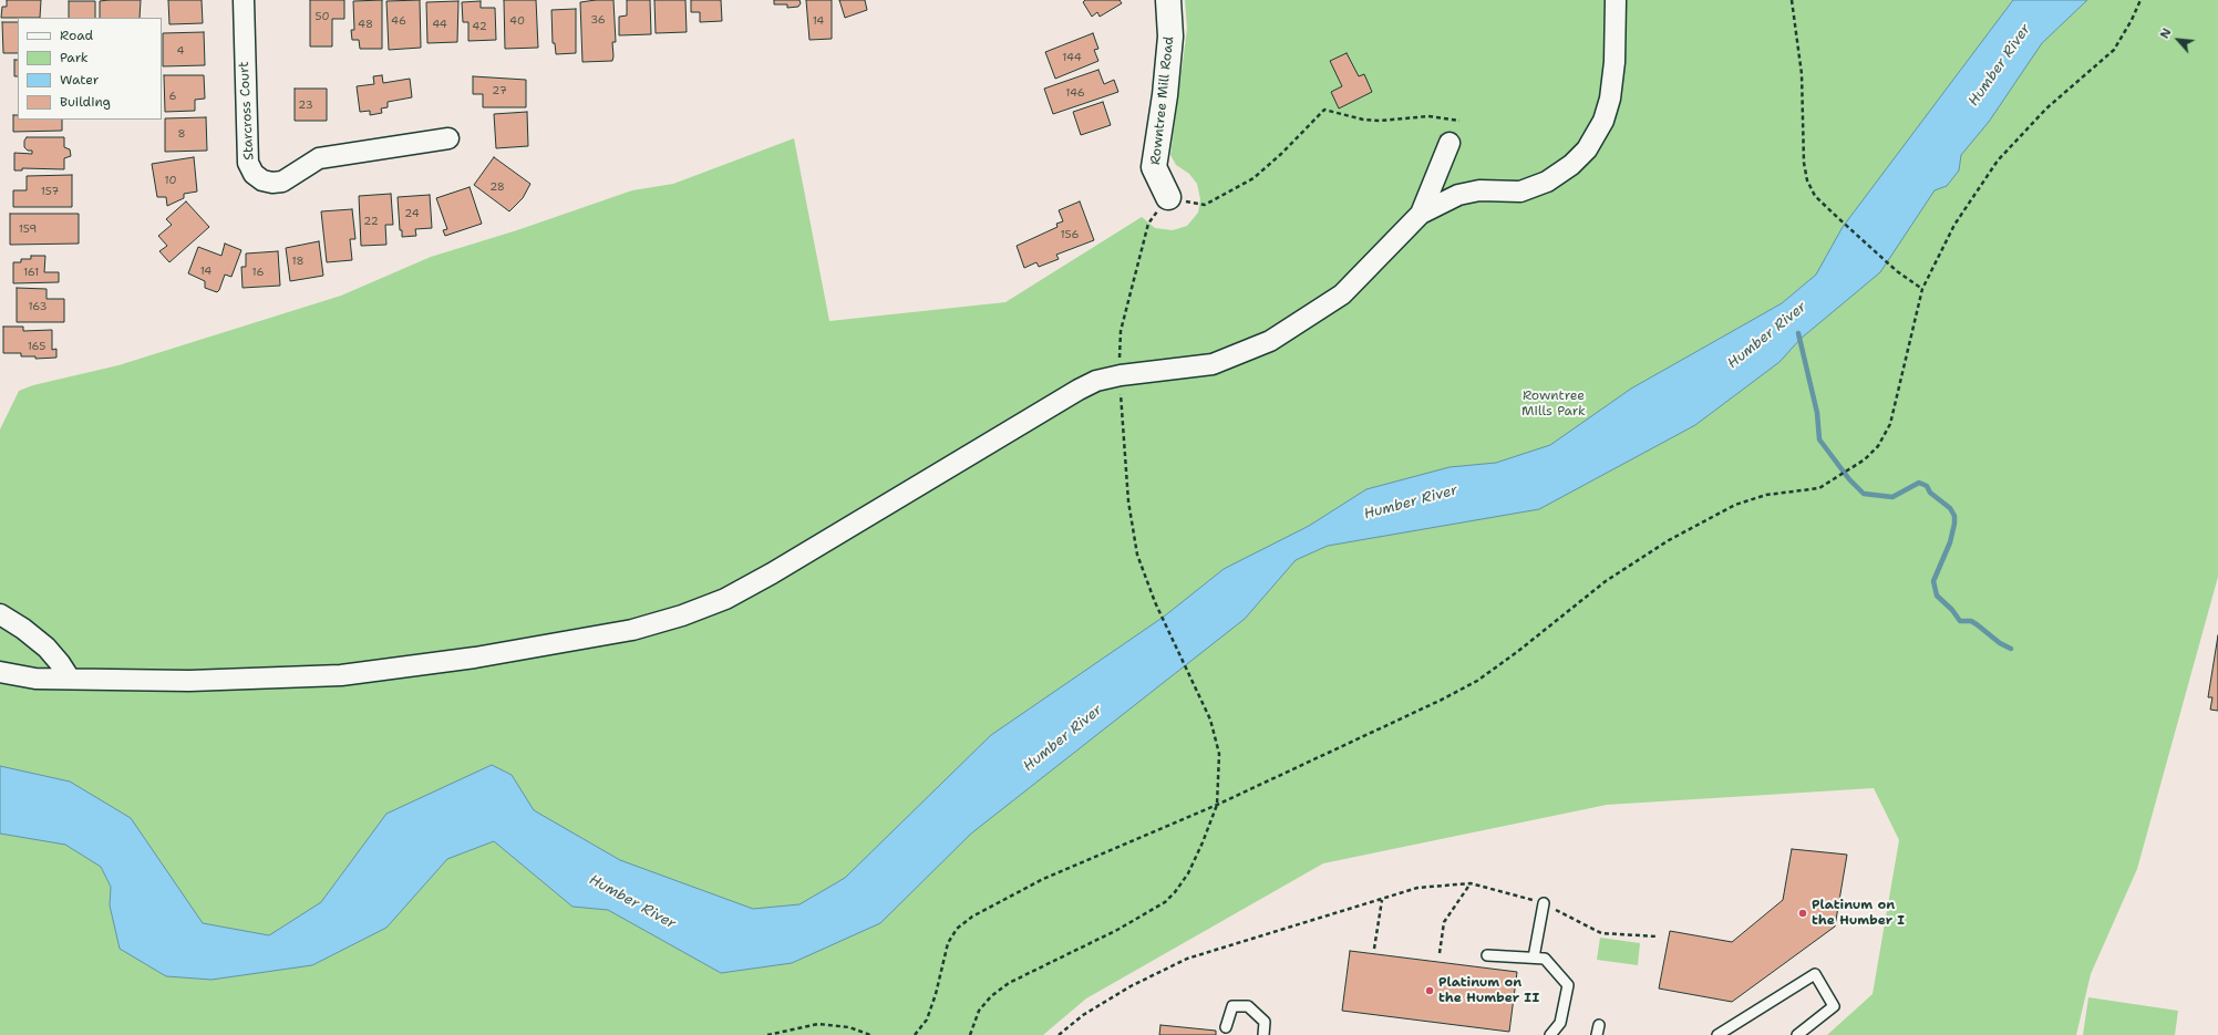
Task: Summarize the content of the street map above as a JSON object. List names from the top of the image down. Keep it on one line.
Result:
{"streets":{"street":["Rowntree Mill Road","Starcross Court"]},"water":["Humber River"],"parks":["Rowntree Mills Park"],"places":["Platinum on the Humber I","Platinum on the Humber II"],"house_numbers":["50","36","46","40","14","48","44","42","4","144","27","146","6","23","8","10","28","157","24","22","159","156","18","14","161","16","163","165"],"legend":["Road","Park","Water","Building"],"north":"top left"}
